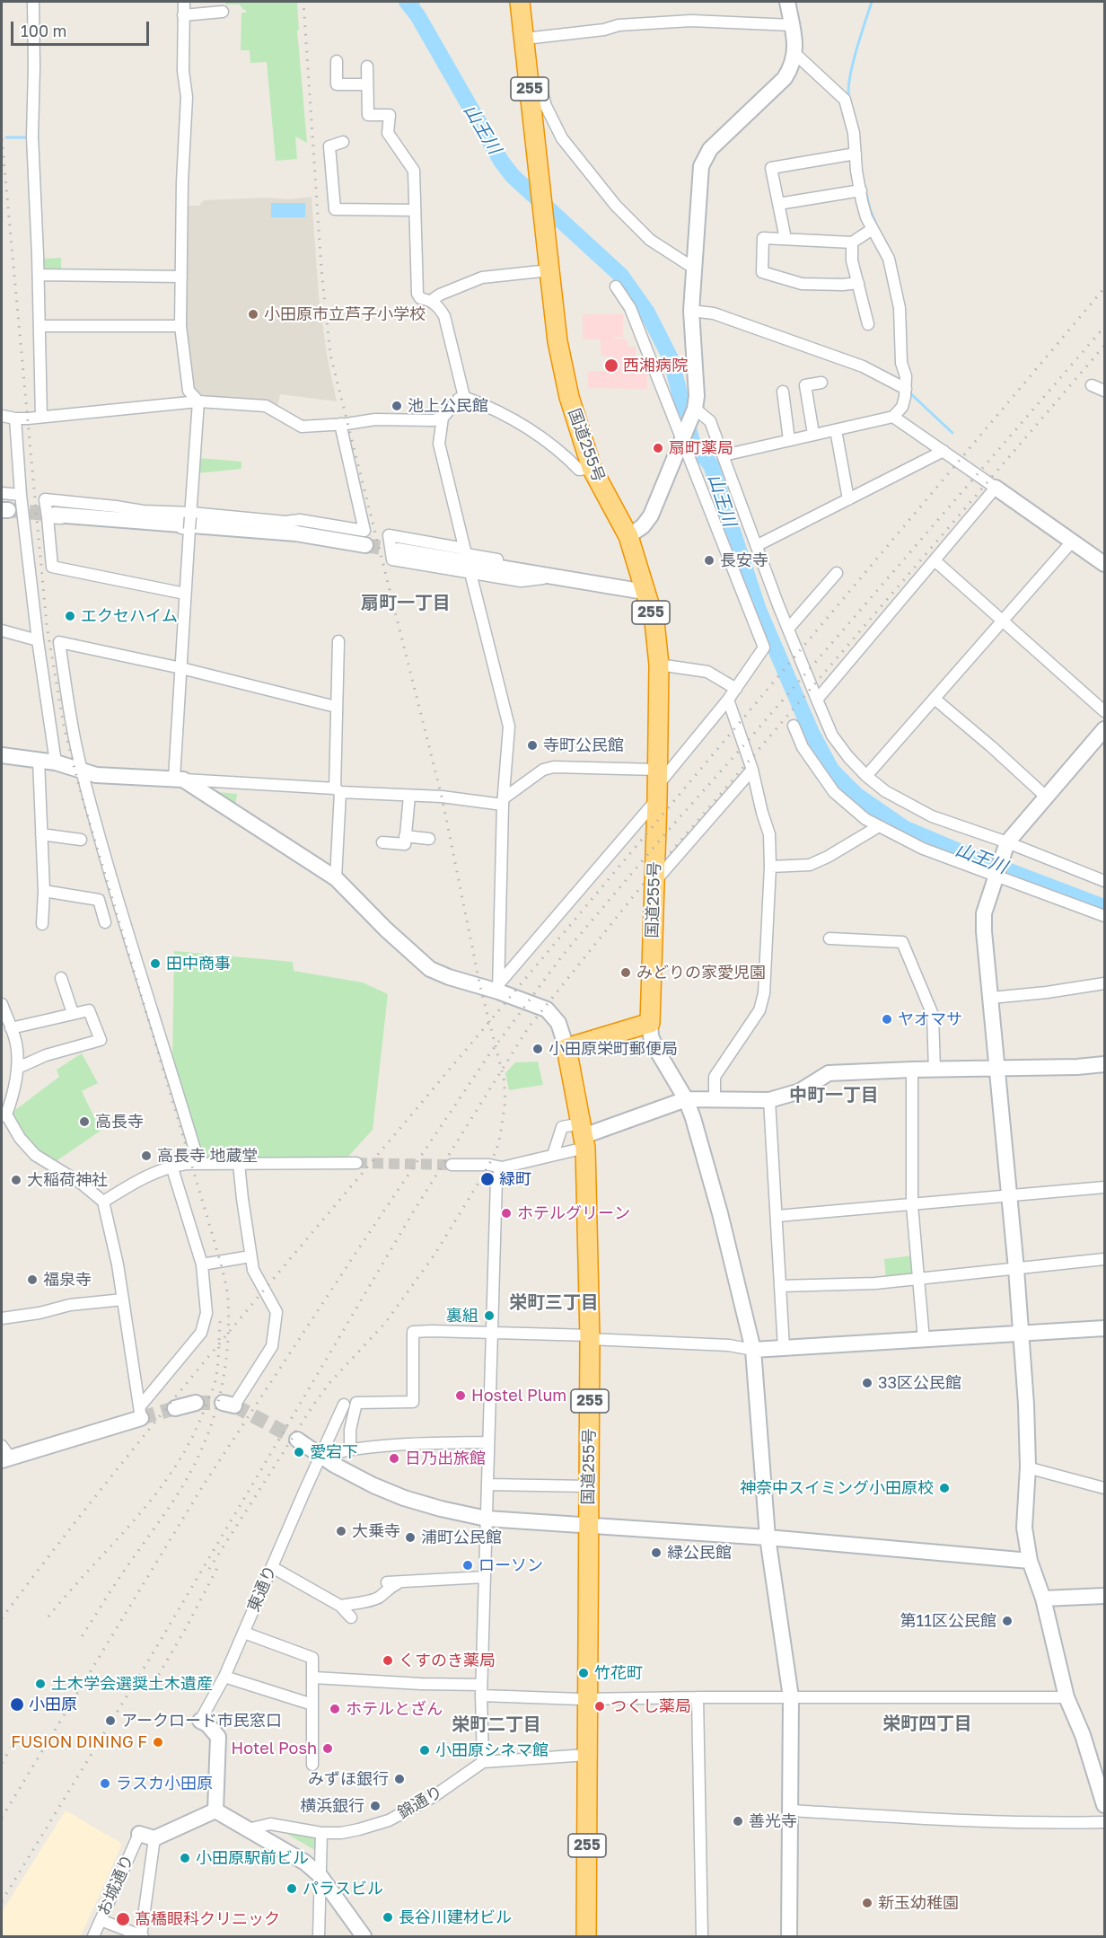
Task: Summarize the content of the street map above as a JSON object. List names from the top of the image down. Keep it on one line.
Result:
{"streets":{"highway":["255","国道255号"],"street":["東通り","錦通り","お城通り"]},"crossings":[["255","国道255号"]],"districts":["扇町一丁目","中町一丁目","栄町三丁目","栄町四丁目","栄町二丁目"],"water":["山王川"],"places":["小田原市立芦子小学校","西湘病院","池上公民館","扇町薬局","長安寺","エクセハイム","寺町公民館","田中商事","みどりの家愛児園","ヤオマサ","小田原栄町郵便局","高長寺","高長寺 地蔵堂","緑町","大稲荷神社","ホテルグリーン","福泉寺","裏組","33区公民館","Hostel Plum","愛宕下","日乃出旅館","神奈中スイミング小田原校","大乗寺","浦町公民館","緑公民館","ローソン","第11区公民館","くすのき薬局","竹花町","土木学会選奨土木遺産","小田原","つくし薬局","ホテルとざん","アークロード市民窓口","FUSION DINING F","Hotel Posh","小田原シネマ館","みずほ銀行","ラスカ小田原","横浜銀行","善光寺","小田原駅前ビル","パラスビル","新玉幼稚園","長谷川建材ビル","髙橋眼科クリニック"],"scale_bar":"100 m"}
